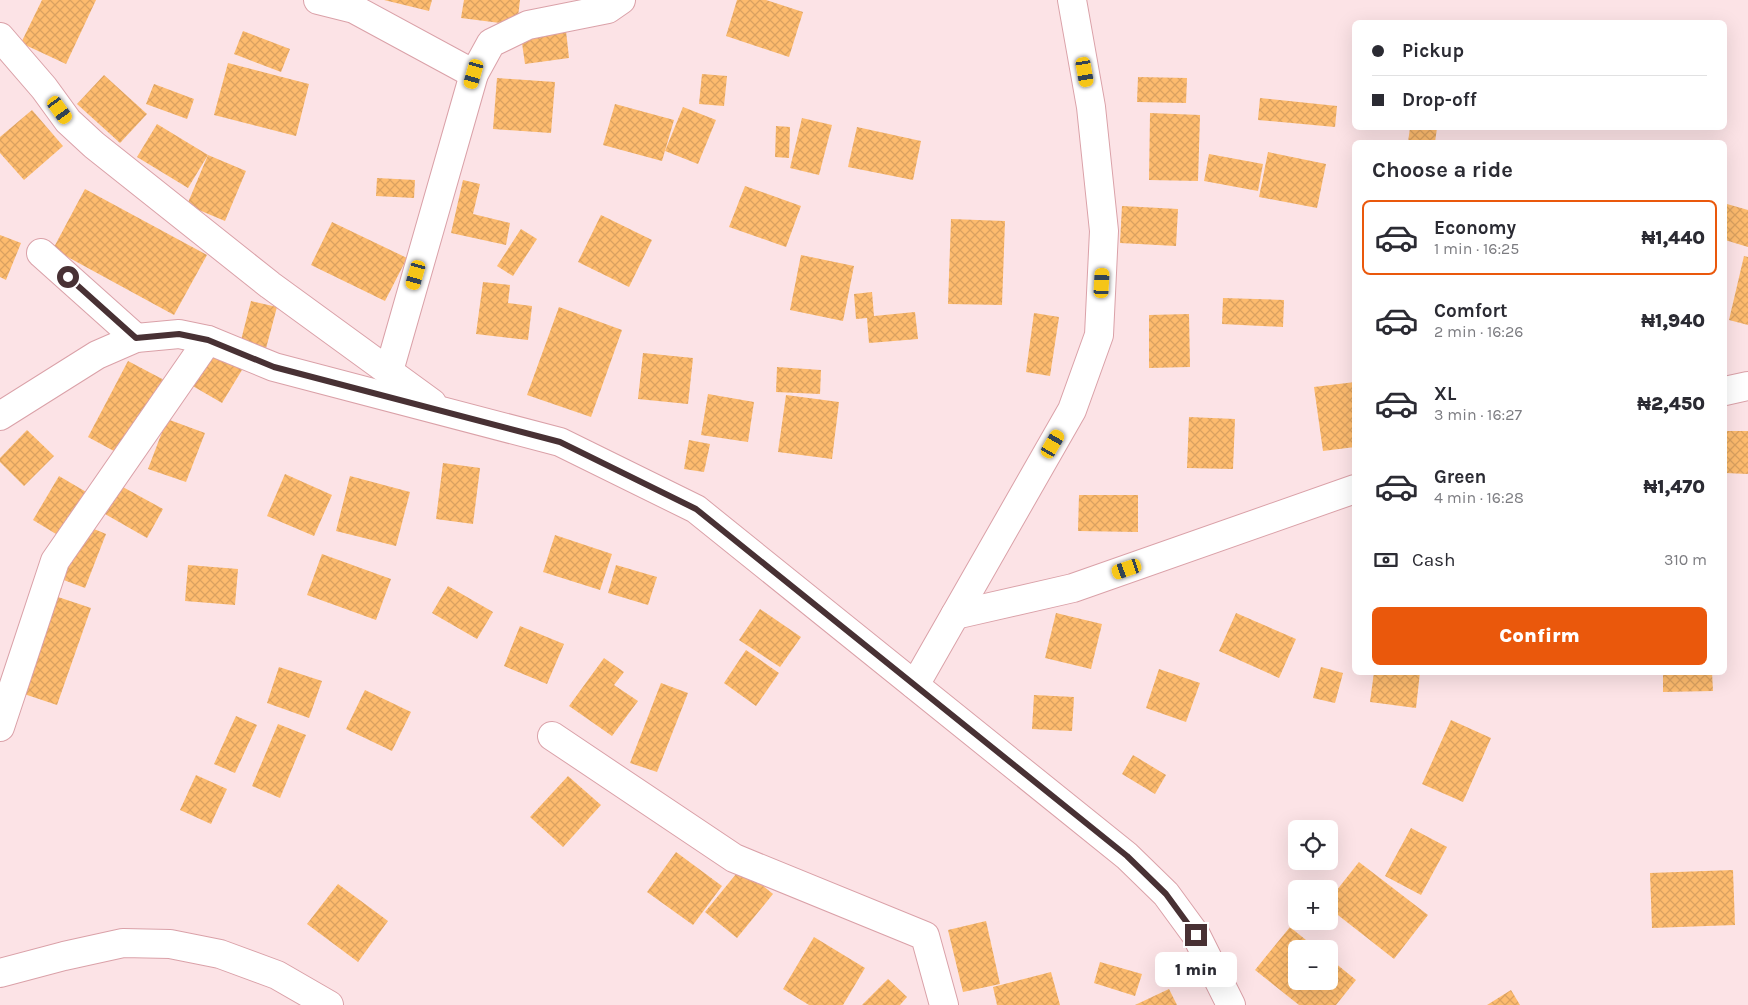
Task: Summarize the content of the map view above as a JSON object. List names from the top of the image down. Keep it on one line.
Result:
{"page":{"banner":["Pickup","Drop-off"],"heading":"Choose a ride","list":[{"name":"Economy","note":"1 min · 16:25","value":"₦1,440"},{"name":"Comfort","note":"2 min · 16:26","value":"₦1,940"},{"name":"XL","note":"3 min · 16:27","value":"₦2,450"},{"name":"Green","note":"4 min · 16:28","value":"₦1,470"}],"pay":["Cash","310 m"],"buttons":"Confirm","map_buttons":["+","−"],"bubble":"1 min"}}
